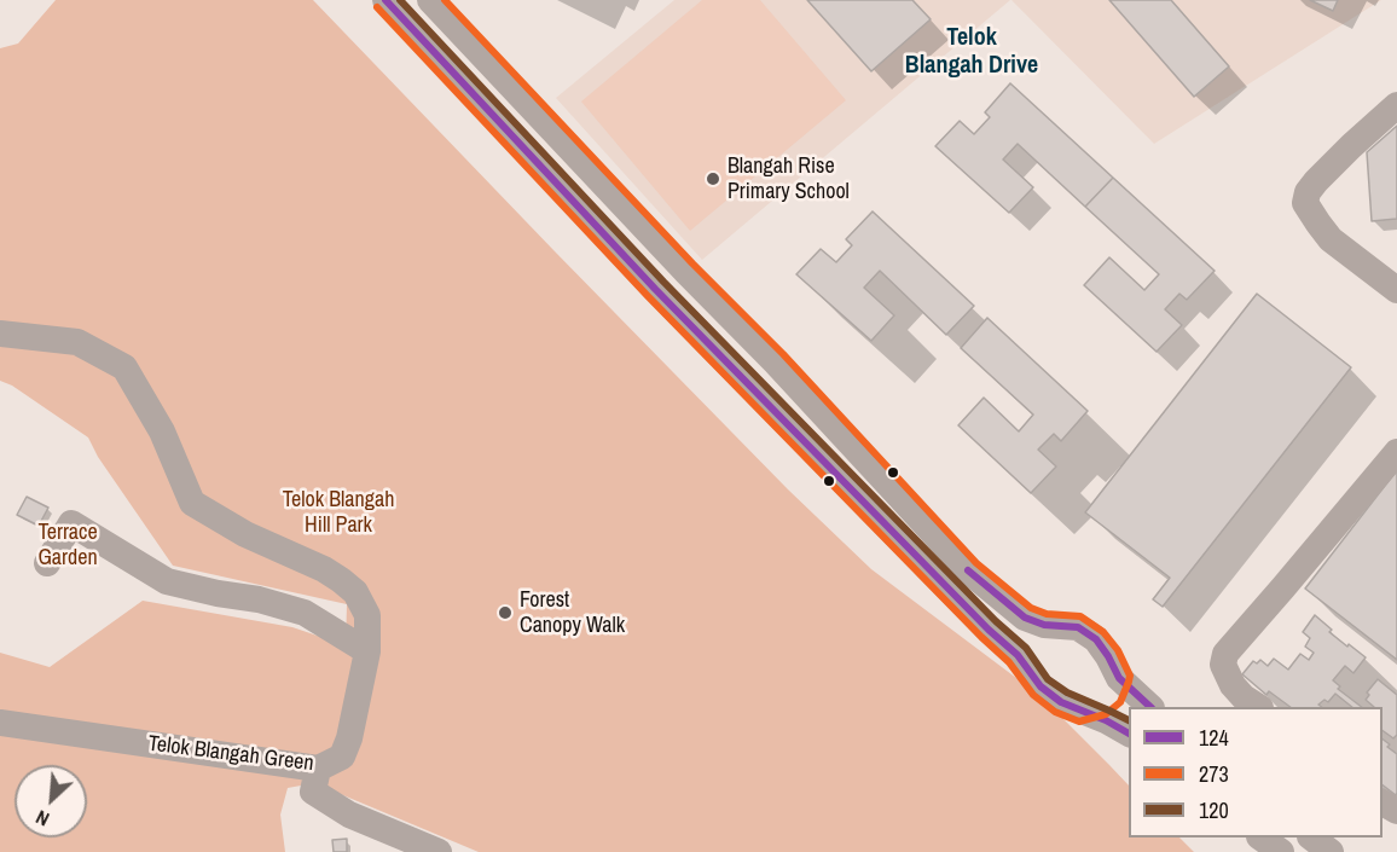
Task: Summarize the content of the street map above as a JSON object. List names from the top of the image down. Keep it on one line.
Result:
{"streets":{"street":["Telok Blangah Green"]},"districts":["Telok Blangah Drive"],"parks":["Telok Blangah Hill Park","Terrace Garden"],"places":["Blangah Rise Primary School","Forest Canopy Walk"],"lines":["transit line 124","transit line 273","transit line 120"],"legend":["124","273","120"],"north":"bottom left"}
